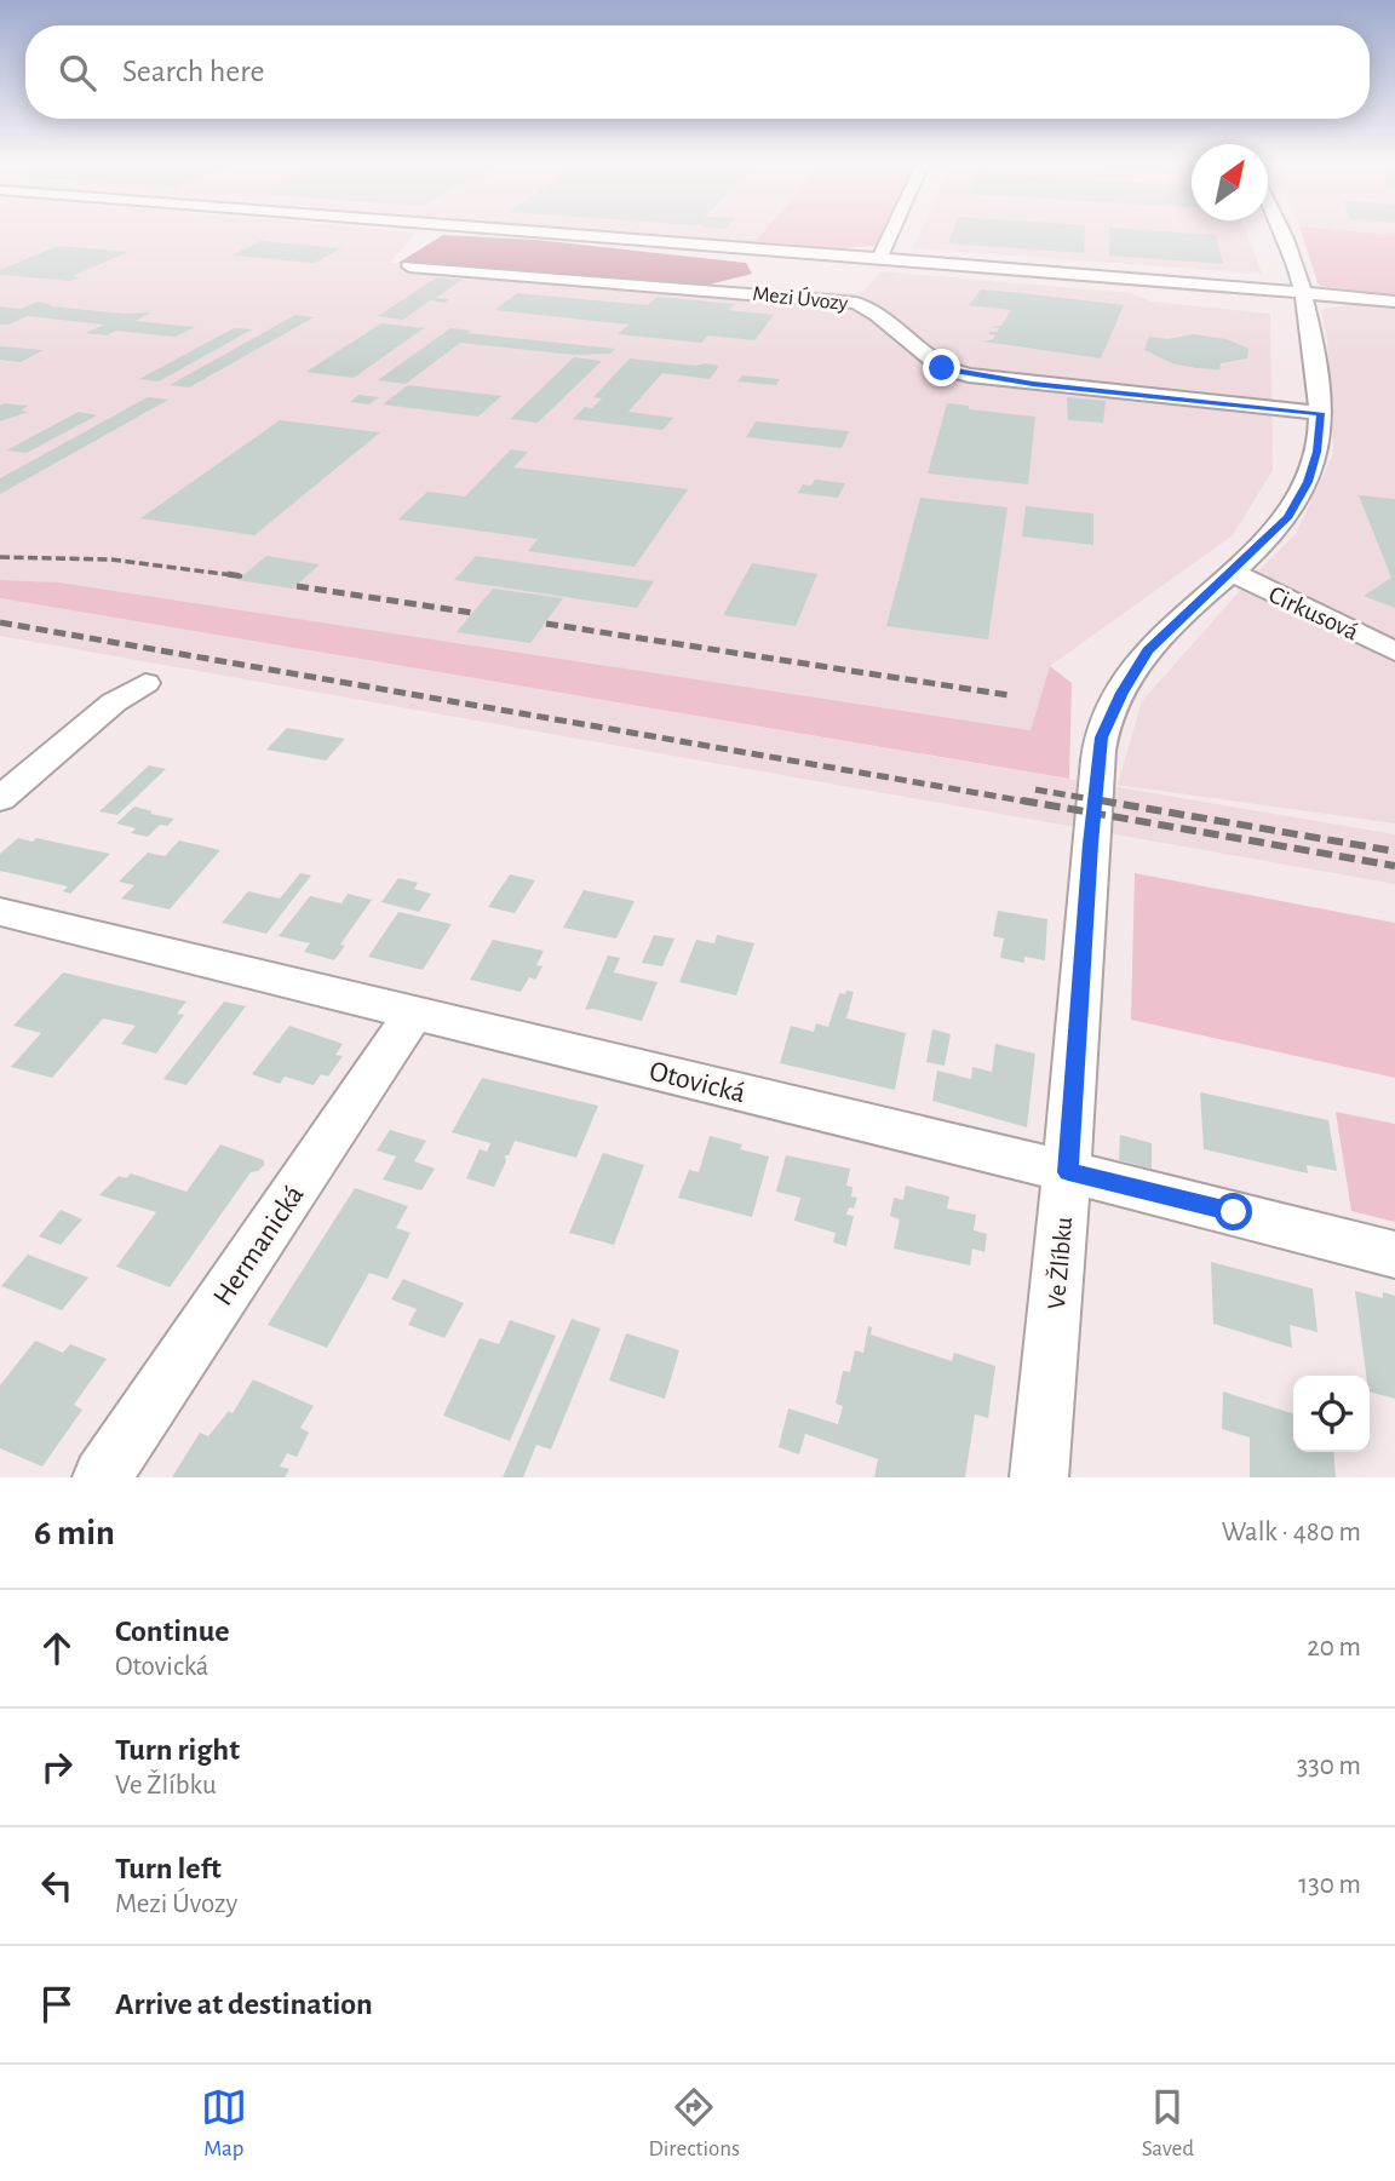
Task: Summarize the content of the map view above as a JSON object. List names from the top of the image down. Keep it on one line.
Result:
{"streets":{"street":["Mezi Úvozy","Cirkusová","Otovická","Hermanická","Ve Žlíbku"]},"crossings":[["Mezi Úvozy","Ve Žlíbku"],["Cirkusová","Ve Žlíbku"],["Otovická","Hermanická"],["Otovická","Ve Žlíbku"]],"north":"top right","page":{"search":"Search here","heading":["6 min","Walk · 480 m"],"list":[["Continue","Otovická","20 m"],["Turn right","Ve Žlíbku","330 m"],["Turn left","Mezi Úvozy","130 m"],"Arrive at destination"],"nav":["Map","Directions","Saved"]}}
